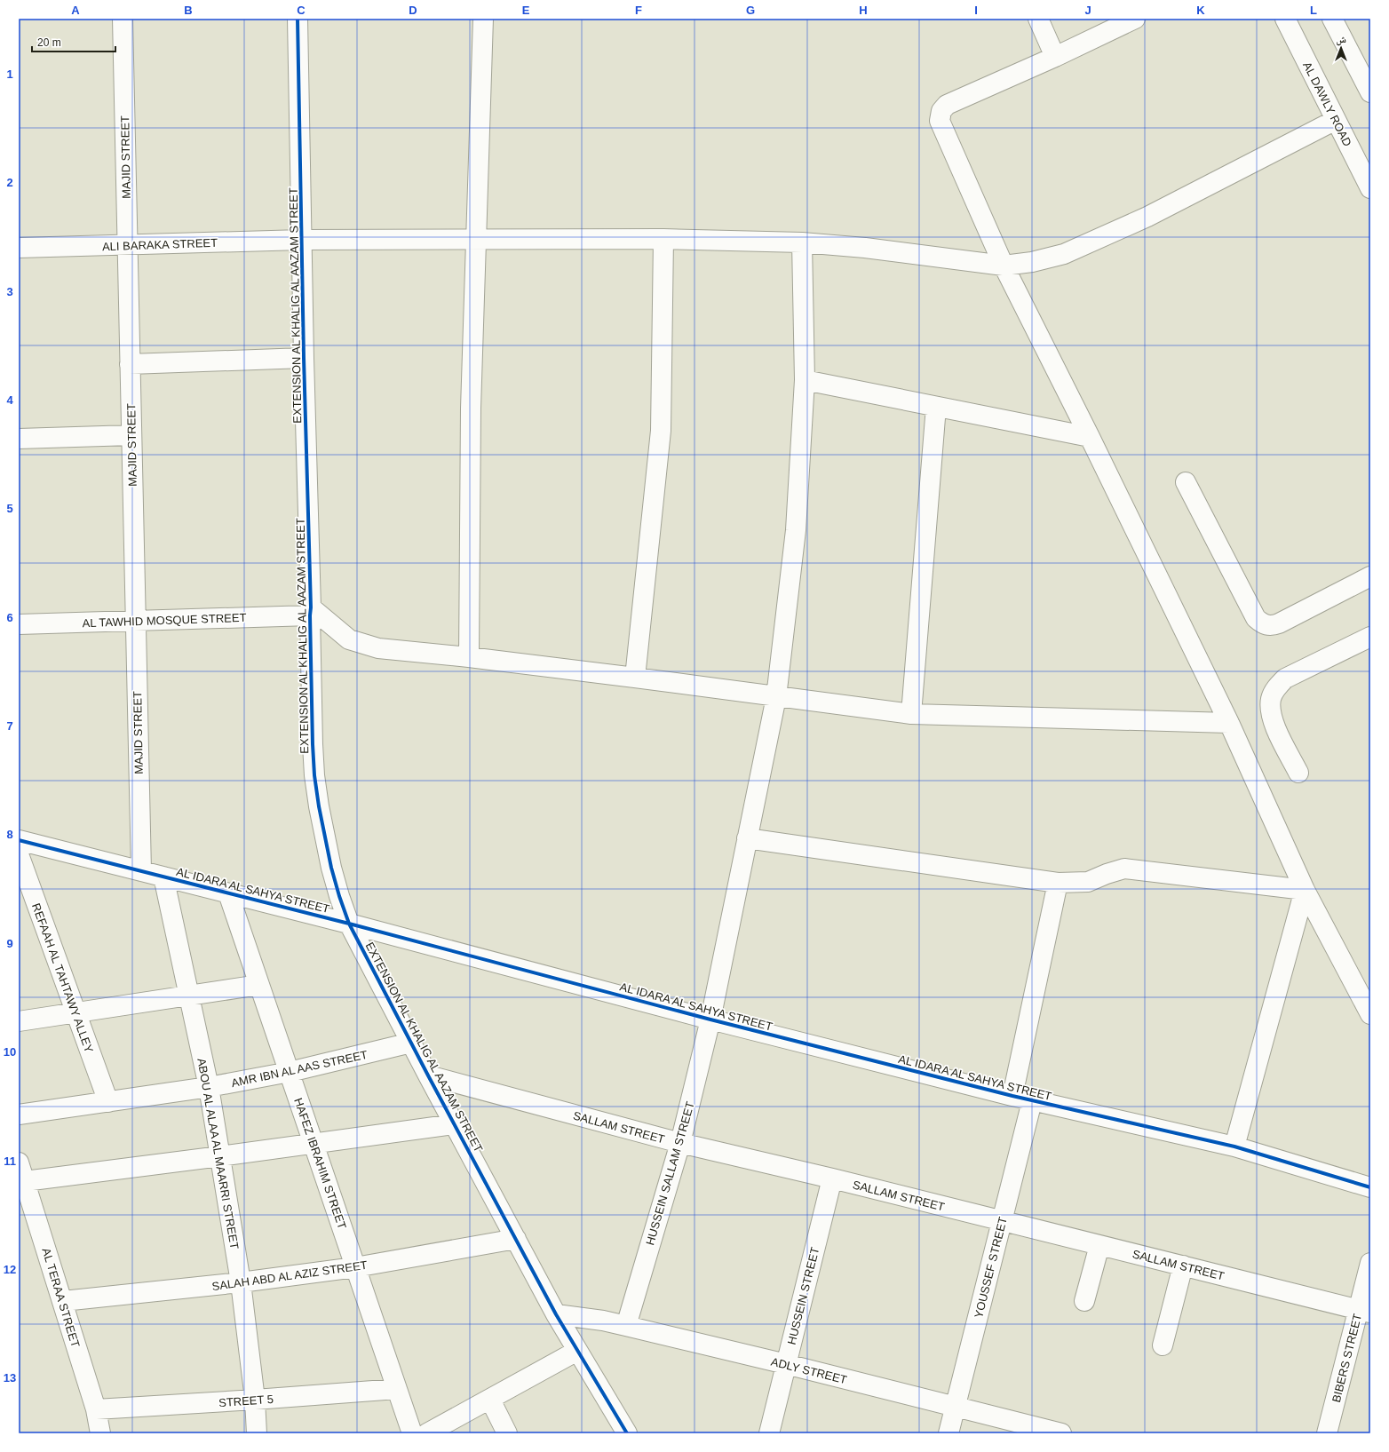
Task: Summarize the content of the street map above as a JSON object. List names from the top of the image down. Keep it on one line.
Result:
{"streets":{"street":["AL DAWLY ROAD","MAJID STREET","ALI BARAKA STREET","EXTENSION AL KHALIG AL AAZAM STREET","AL TAWHID MOSQUE STREET","AL IDARA AL SAHYA STREET","REFAAH AL TAHTAWY ALLEY","AMR IBN AL AAS STREET","SALLAM STREET","ABOU AL ALAA AL MAARRI STREET","HAFEZ IBRAHIM STREET","HUSSEIN SALLAM STREET","YOUSSEF STREET","SALAH ABD AL AZIZ STREET","HUSSEIN STREET","AL TERAA STREET","BIBERS STREET","ADLY STREET","STREET 5"]},"crossings":[["AL DAWLY ROAD","ALI BARAKA STREET"],["MAJID STREET","ALI BARAKA STREET"],["MAJID STREET","AL TAWHID MOSQUE STREET"],["MAJID STREET","AL IDARA AL SAHYA STREET"],["ALI BARAKA STREET","EXTENSION AL KHALIG AL AAZAM STREET"],["ALI BARAKA STREET","HUSSEIN SALLAM STREET"],["EXTENSION AL KHALIG AL AAZAM STREET","AL TAWHID MOSQUE STREET"],["EXTENSION AL KHALIG AL AAZAM STREET","AL IDARA AL SAHYA STREET"],["EXTENSION AL KHALIG AL AAZAM STREET","AMR IBN AL AAS STREET"],["EXTENSION AL KHALIG AL AAZAM STREET","SALLAM STREET"],["EXTENSION AL KHALIG AL AAZAM STREET","SALAH ABD AL AZIZ STREET"],["EXTENSION AL KHALIG AL AAZAM STREET","ADLY STREET"],["AL IDARA AL SAHYA STREET","ABOU AL ALAA AL MAARRI STREET"],["AL IDARA AL SAHYA STREET","HAFEZ IBRAHIM STREET"],["AL IDARA AL SAHYA STREET","HUSSEIN SALLAM STREET"],["AL IDARA AL SAHYA STREET","YOUSSEF STREET"],["REFAAH AL TAHTAWY ALLEY","AMR IBN AL AAS STREET"],["AMR IBN AL AAS STREET","ABOU AL ALAA AL MAARRI STREET"],["AMR IBN AL AAS STREET","HAFEZ IBRAHIM STREET"],["SALLAM STREET","HUSSEIN SALLAM STREET"],["SALLAM STREET","YOUSSEF STREET"],["SALLAM STREET","HUSSEIN STREET"],["SALLAM STREET","BIBERS STREET"],["ABOU AL ALAA AL MAARRI STREET","SALAH ABD AL AZIZ STREET"],["ABOU AL ALAA AL MAARRI STREET","STREET 5"],["HAFEZ IBRAHIM STREET","SALAH ABD AL AZIZ STREET"],["HAFEZ IBRAHIM STREET","STREET 5"],["HUSSEIN SALLAM STREET","ADLY STREET"],["YOUSSEF STREET","ADLY STREET"],["SALAH ABD AL AZIZ STREET","AL TERAA STREET"],["HUSSEIN STREET","ADLY STREET"],["AL TERAA STREET","STREET 5"]],"scale_bar":"20 m","north":"top","grid":{"columns":["A","B","C","D","E","F","G","H","I","J","K","L"],"rows":["1","2","3","4","5","6","7","8","9","10","11","12","13"]}}
